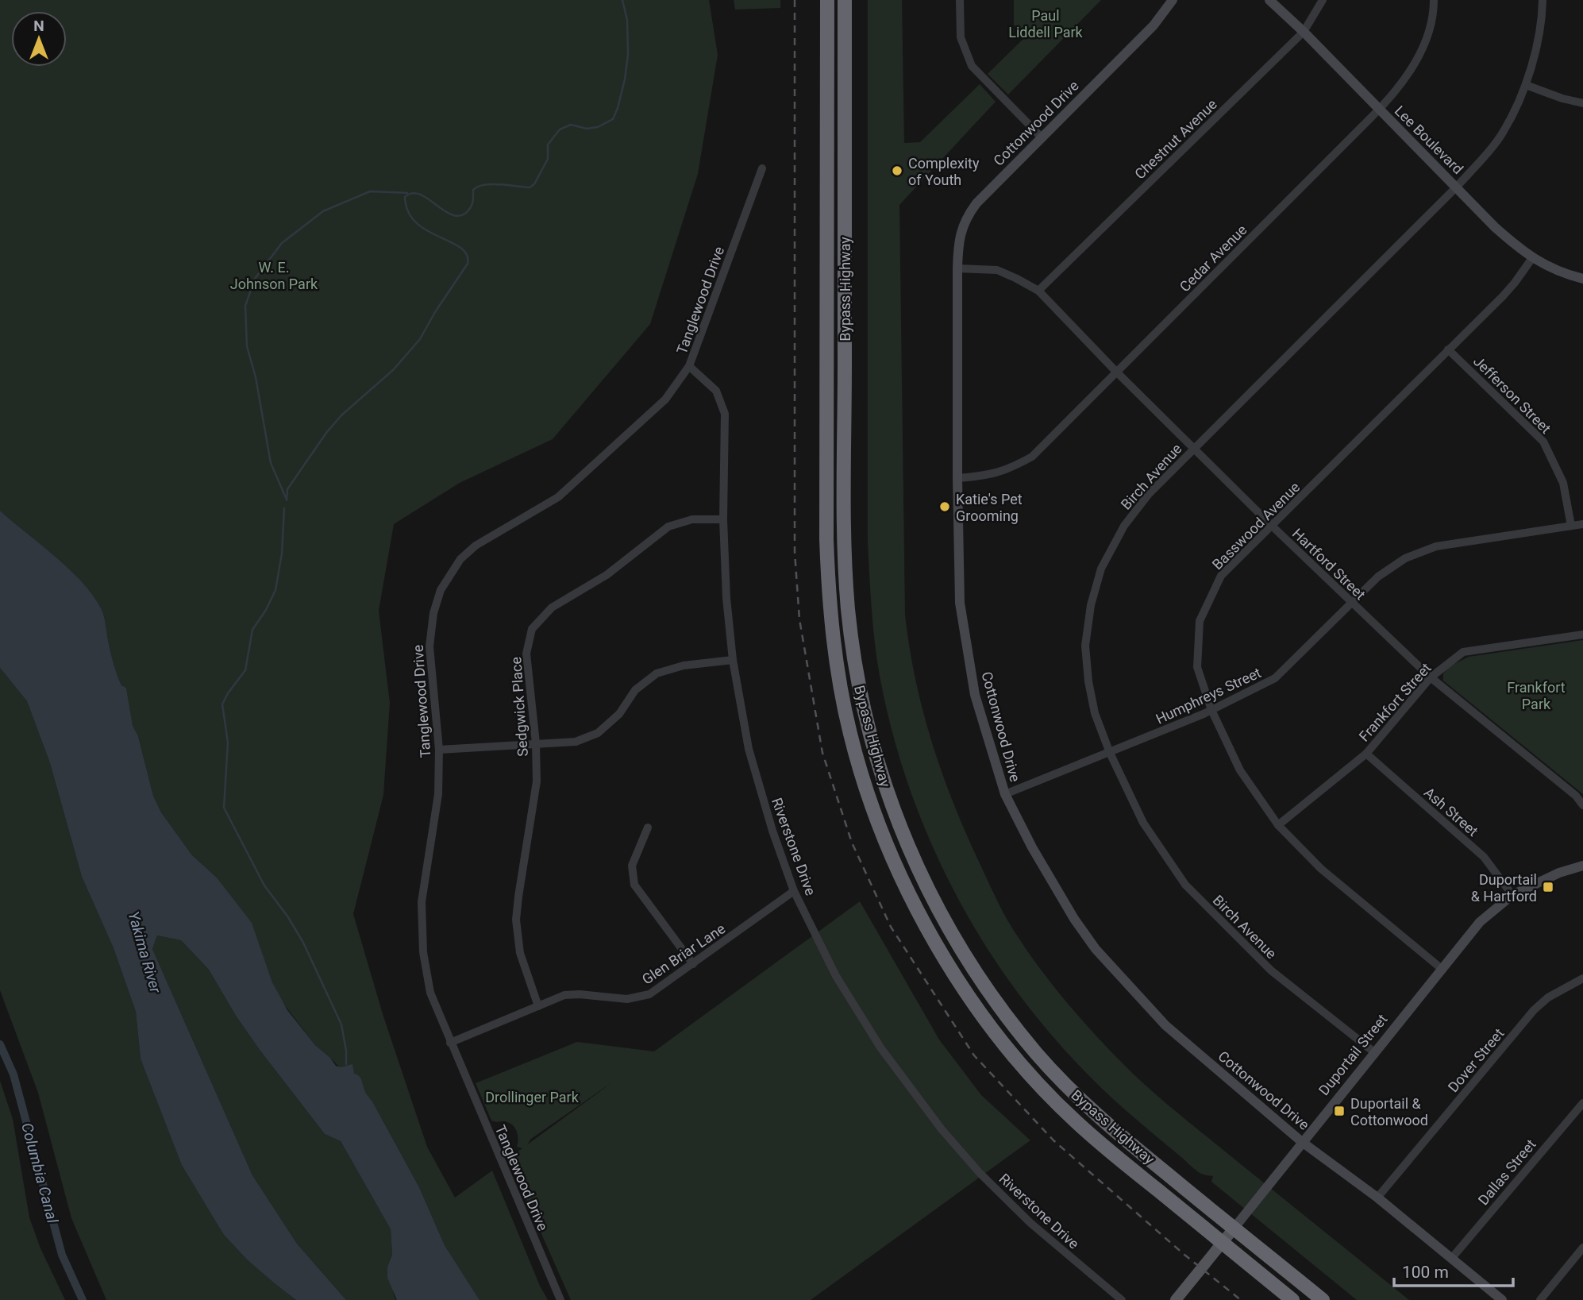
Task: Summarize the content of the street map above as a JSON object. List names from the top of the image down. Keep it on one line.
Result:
{"streets":{"highway":["Bypass Highway"],"main road":["Duportail Street"],"street":["Cottonwood Drive","Chestnut Avenue","Lee Boulevard","Cedar Avenue","Tanglewood Drive","Jefferson Street","Birch Avenue","Basswood Avenue","Hartford Street","Humphreys Street","Frankfort Street","Sedgwick Place","Ash Street","Riverstone Drive","Glen Briar Lane","Dover Street","Dallas Street"]},"crossings":[["Cottonwood Drive","Cedar Avenue"],["Cottonwood Drive","Hartford Street"],["Cottonwood Drive","Humphreys Street"],["Cottonwood Drive","Duportail Street"],["Cottonwood Drive","Dover Street"],["Cottonwood Drive","Dallas Street"],["Chestnut Avenue","Lee Boulevard"],["Chestnut Avenue","Hartford Street"],["Lee Boulevard","Cedar Avenue"],["Lee Boulevard","Birch Avenue"],["Lee Boulevard","Basswood Avenue"],["Cedar Avenue","Hartford Street"],["Bypass Highway","Duportail Street"],["Tanglewood Drive","Riverstone Drive"],["Tanglewood Drive","Glen Briar Lane"],["Jefferson Street","Basswood Avenue"],["Jefferson Street","Humphreys Street"],["Birch Avenue","Hartford Street"],["Birch Avenue","Humphreys Street"],["Birch Avenue","Duportail Street"],["Basswood Avenue","Hartford Street"],["Basswood Avenue","Humphreys Street"],["Basswood Avenue","Frankfort Street"],["Basswood Avenue","Duportail Street"],["Hartford Street","Humphreys Street"],["Hartford Street","Frankfort Street"],["Frankfort Street","Ash Street"],["Sedgwick Place","Riverstone Drive"],["Sedgwick Place","Glen Briar Lane"],["Ash Street","Duportail Street"],["Riverstone Drive","Glen Briar Lane"]],"water":["Yakima River","Columbia Canal"],"parks":["Paul Liddell Park","W. E. Johnson Park","Frankfort Park","Drollinger Park"],"places":{"other":["Complexity of Youth","Katie's Pet Grooming"],"transit":["Duportail & Hartford","Duportail & Cottonwood"]},"scale_bar":"100 m","north":"top"}
